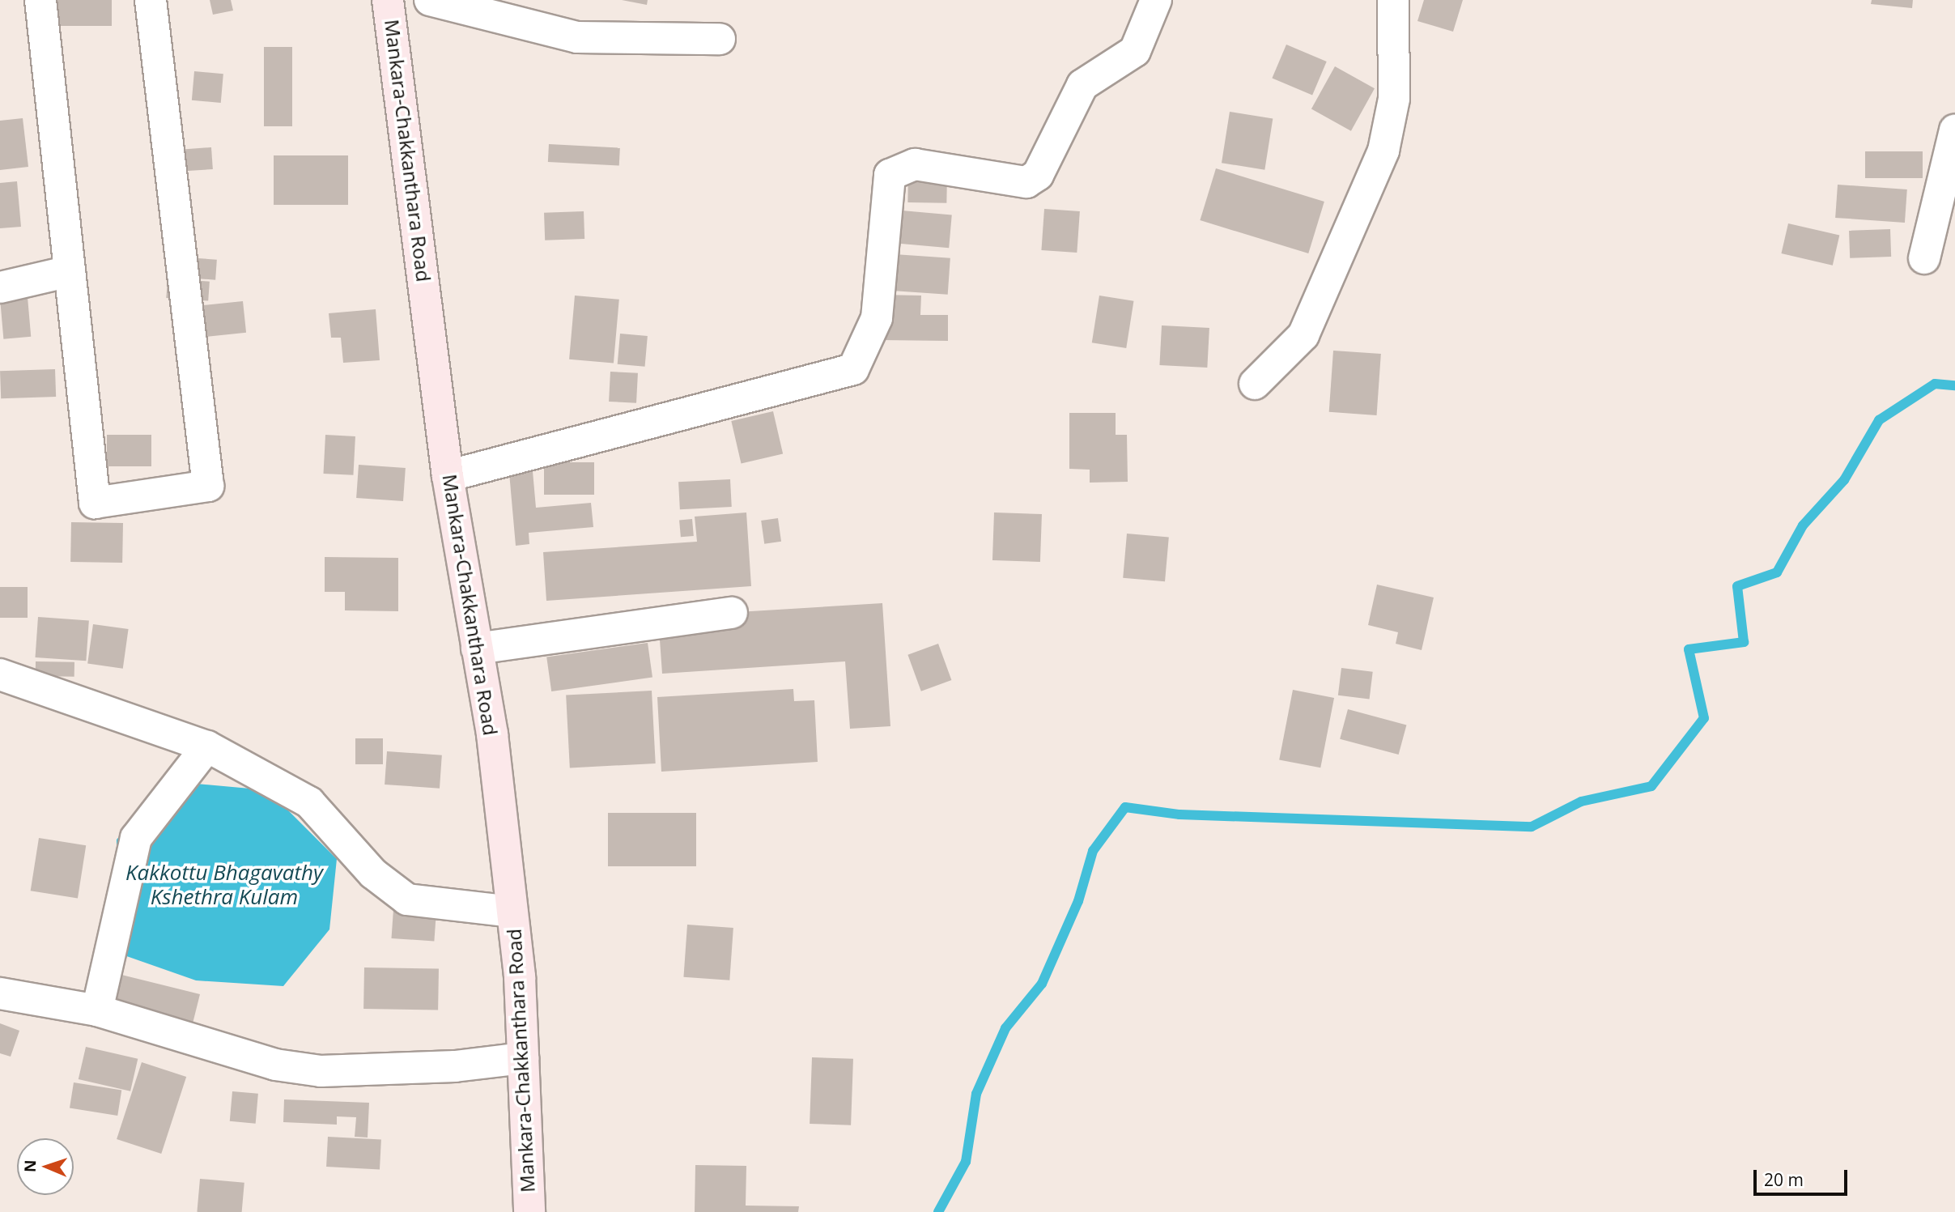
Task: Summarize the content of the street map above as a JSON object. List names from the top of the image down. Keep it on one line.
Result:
{"streets":{"main road":["Mankara-Chakkanthara Road"]},"water":["Kakkottu Bhagavathy Kshethra Kulam"],"scale_bar":"20 m","north":"left"}
